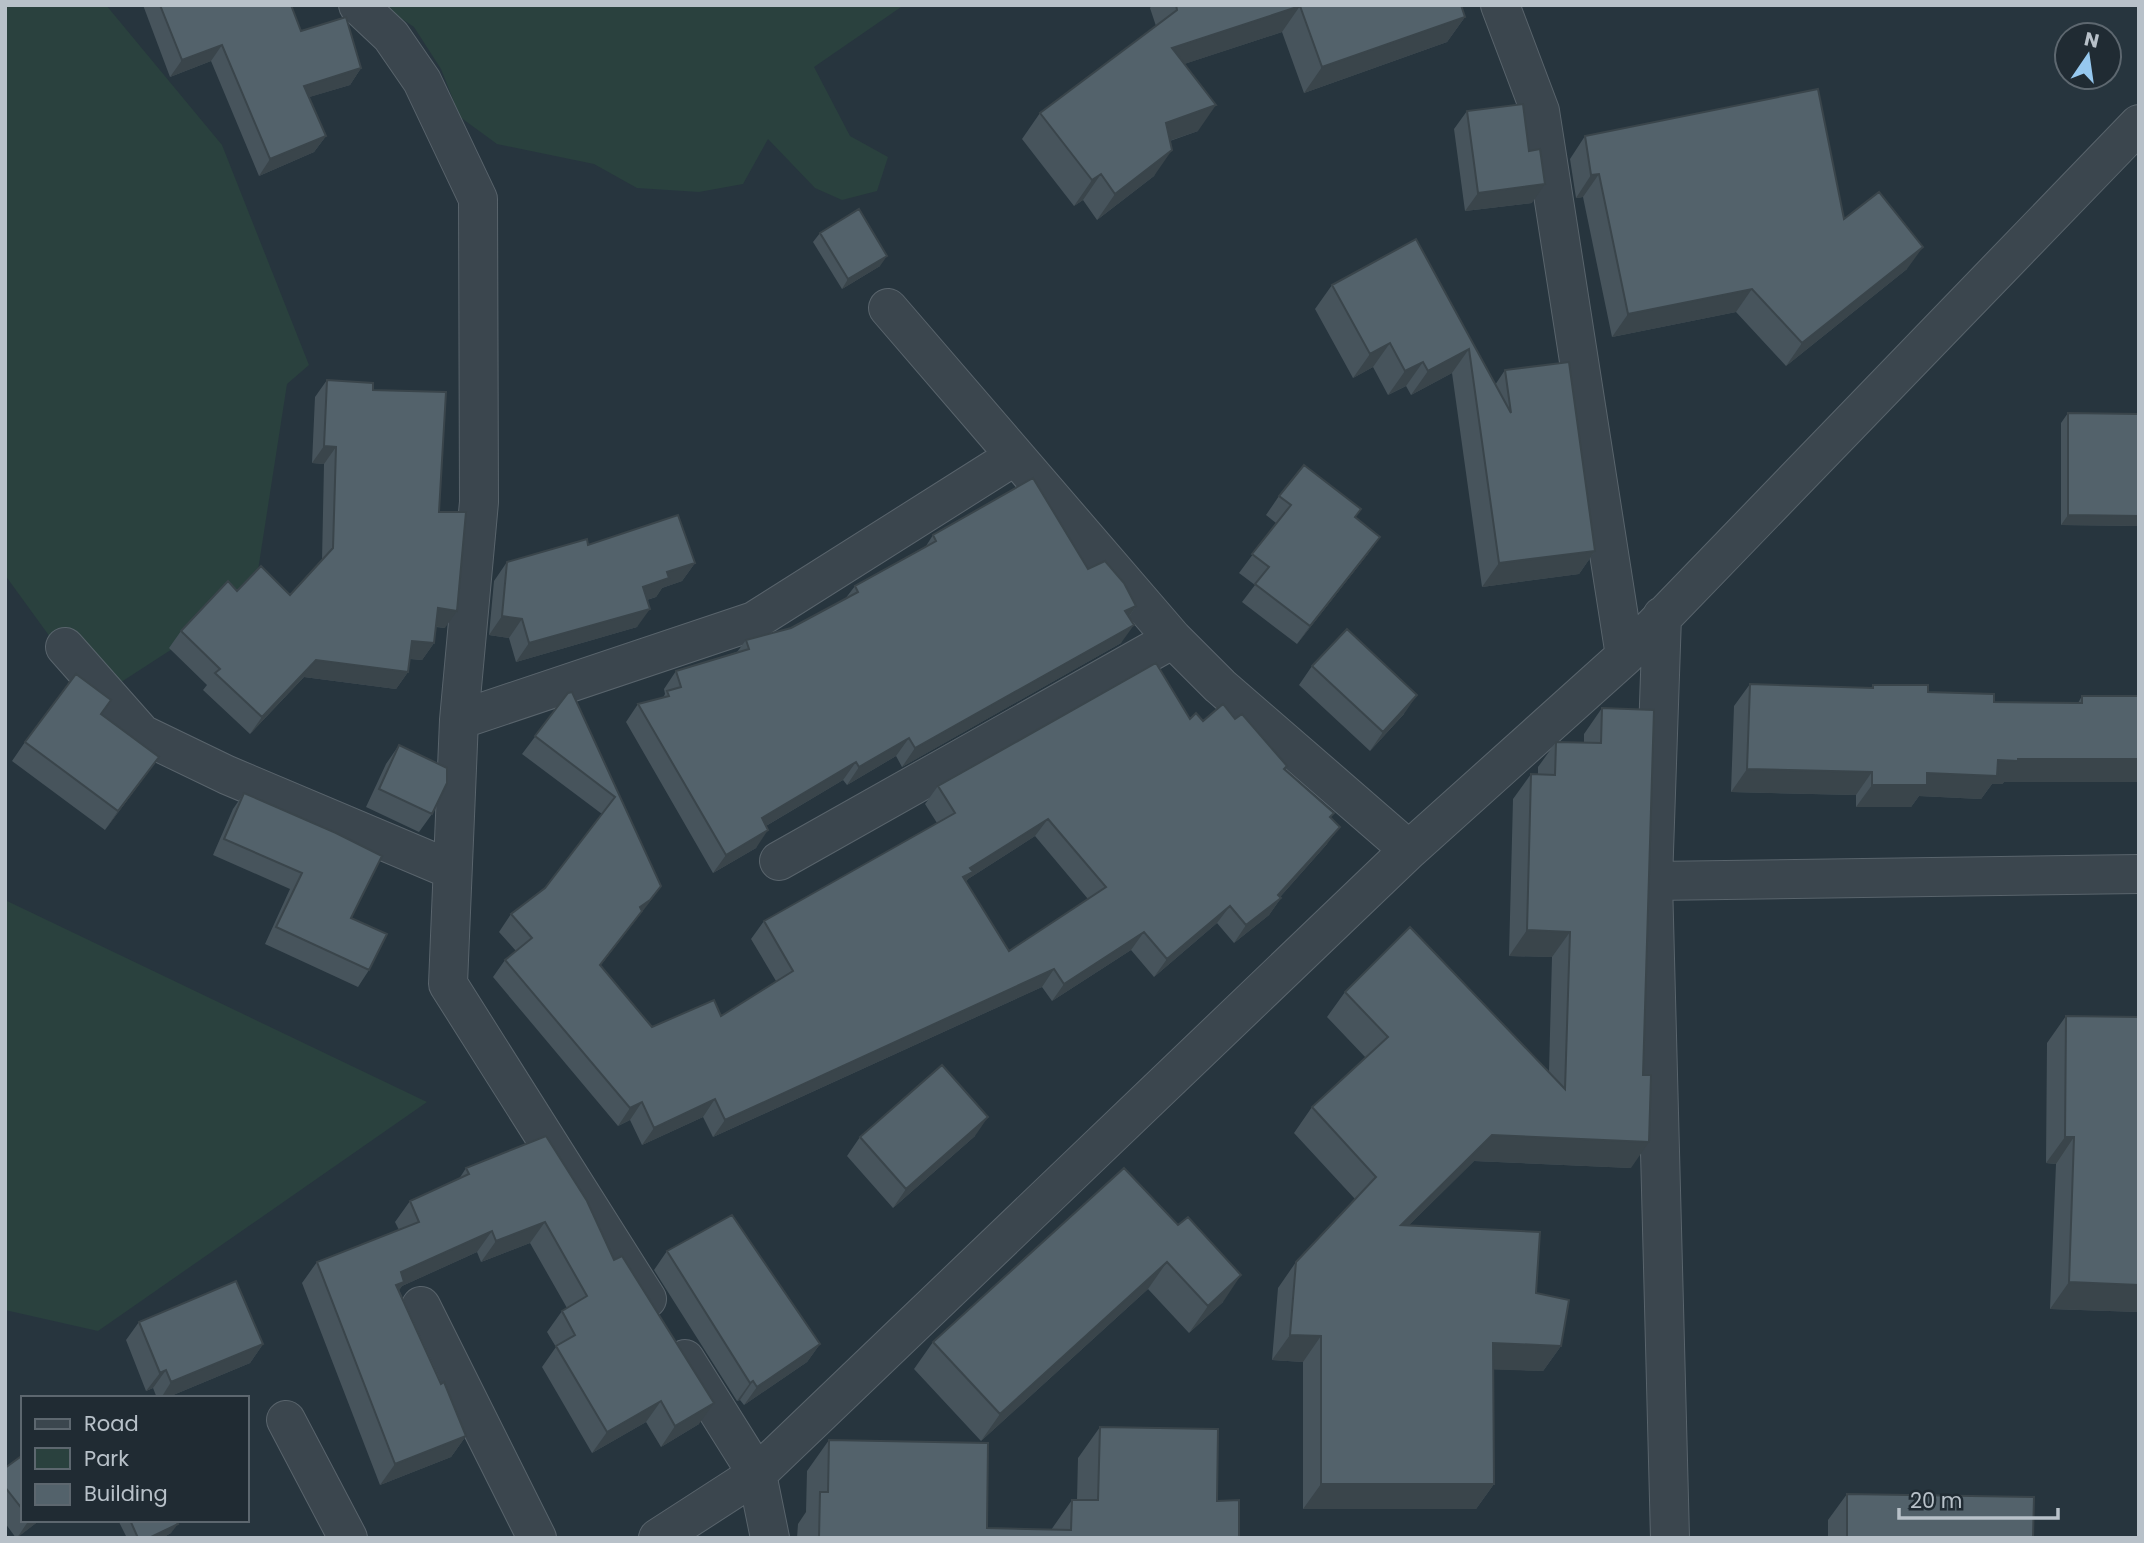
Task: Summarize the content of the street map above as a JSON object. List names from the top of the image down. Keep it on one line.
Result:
{"legend":["Road","Park","Building"],"scale_bar":"20 m","north":"top"}
